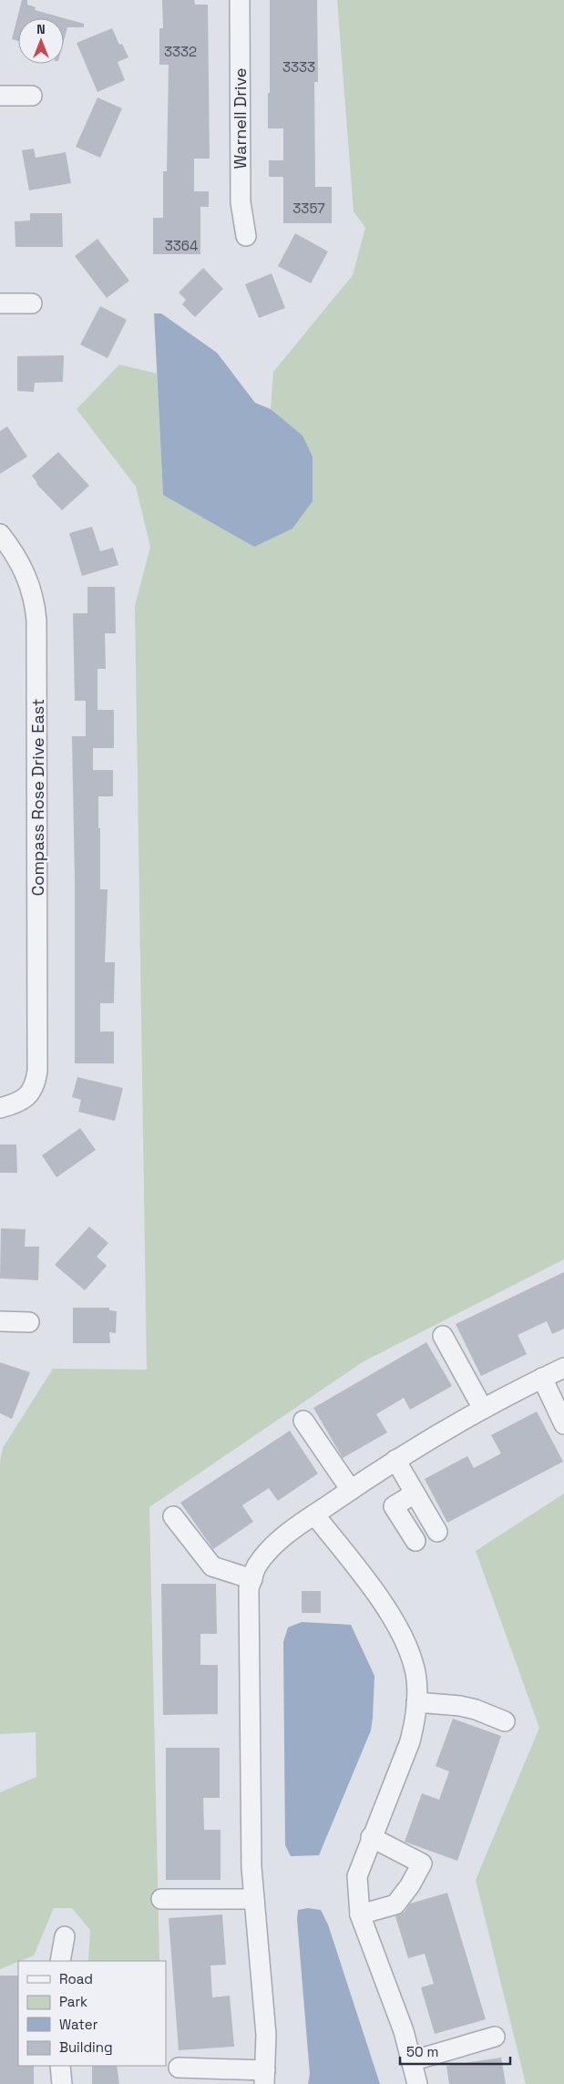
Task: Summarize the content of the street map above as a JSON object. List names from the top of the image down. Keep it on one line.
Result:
{"streets":{"street":["Warnell Drive","Compass Rose Drive East"]},"house_numbers":["3332","3333","3357","3364"],"legend":["Road","Park","Water","Building"],"scale_bar":"50 m","north":"top"}
